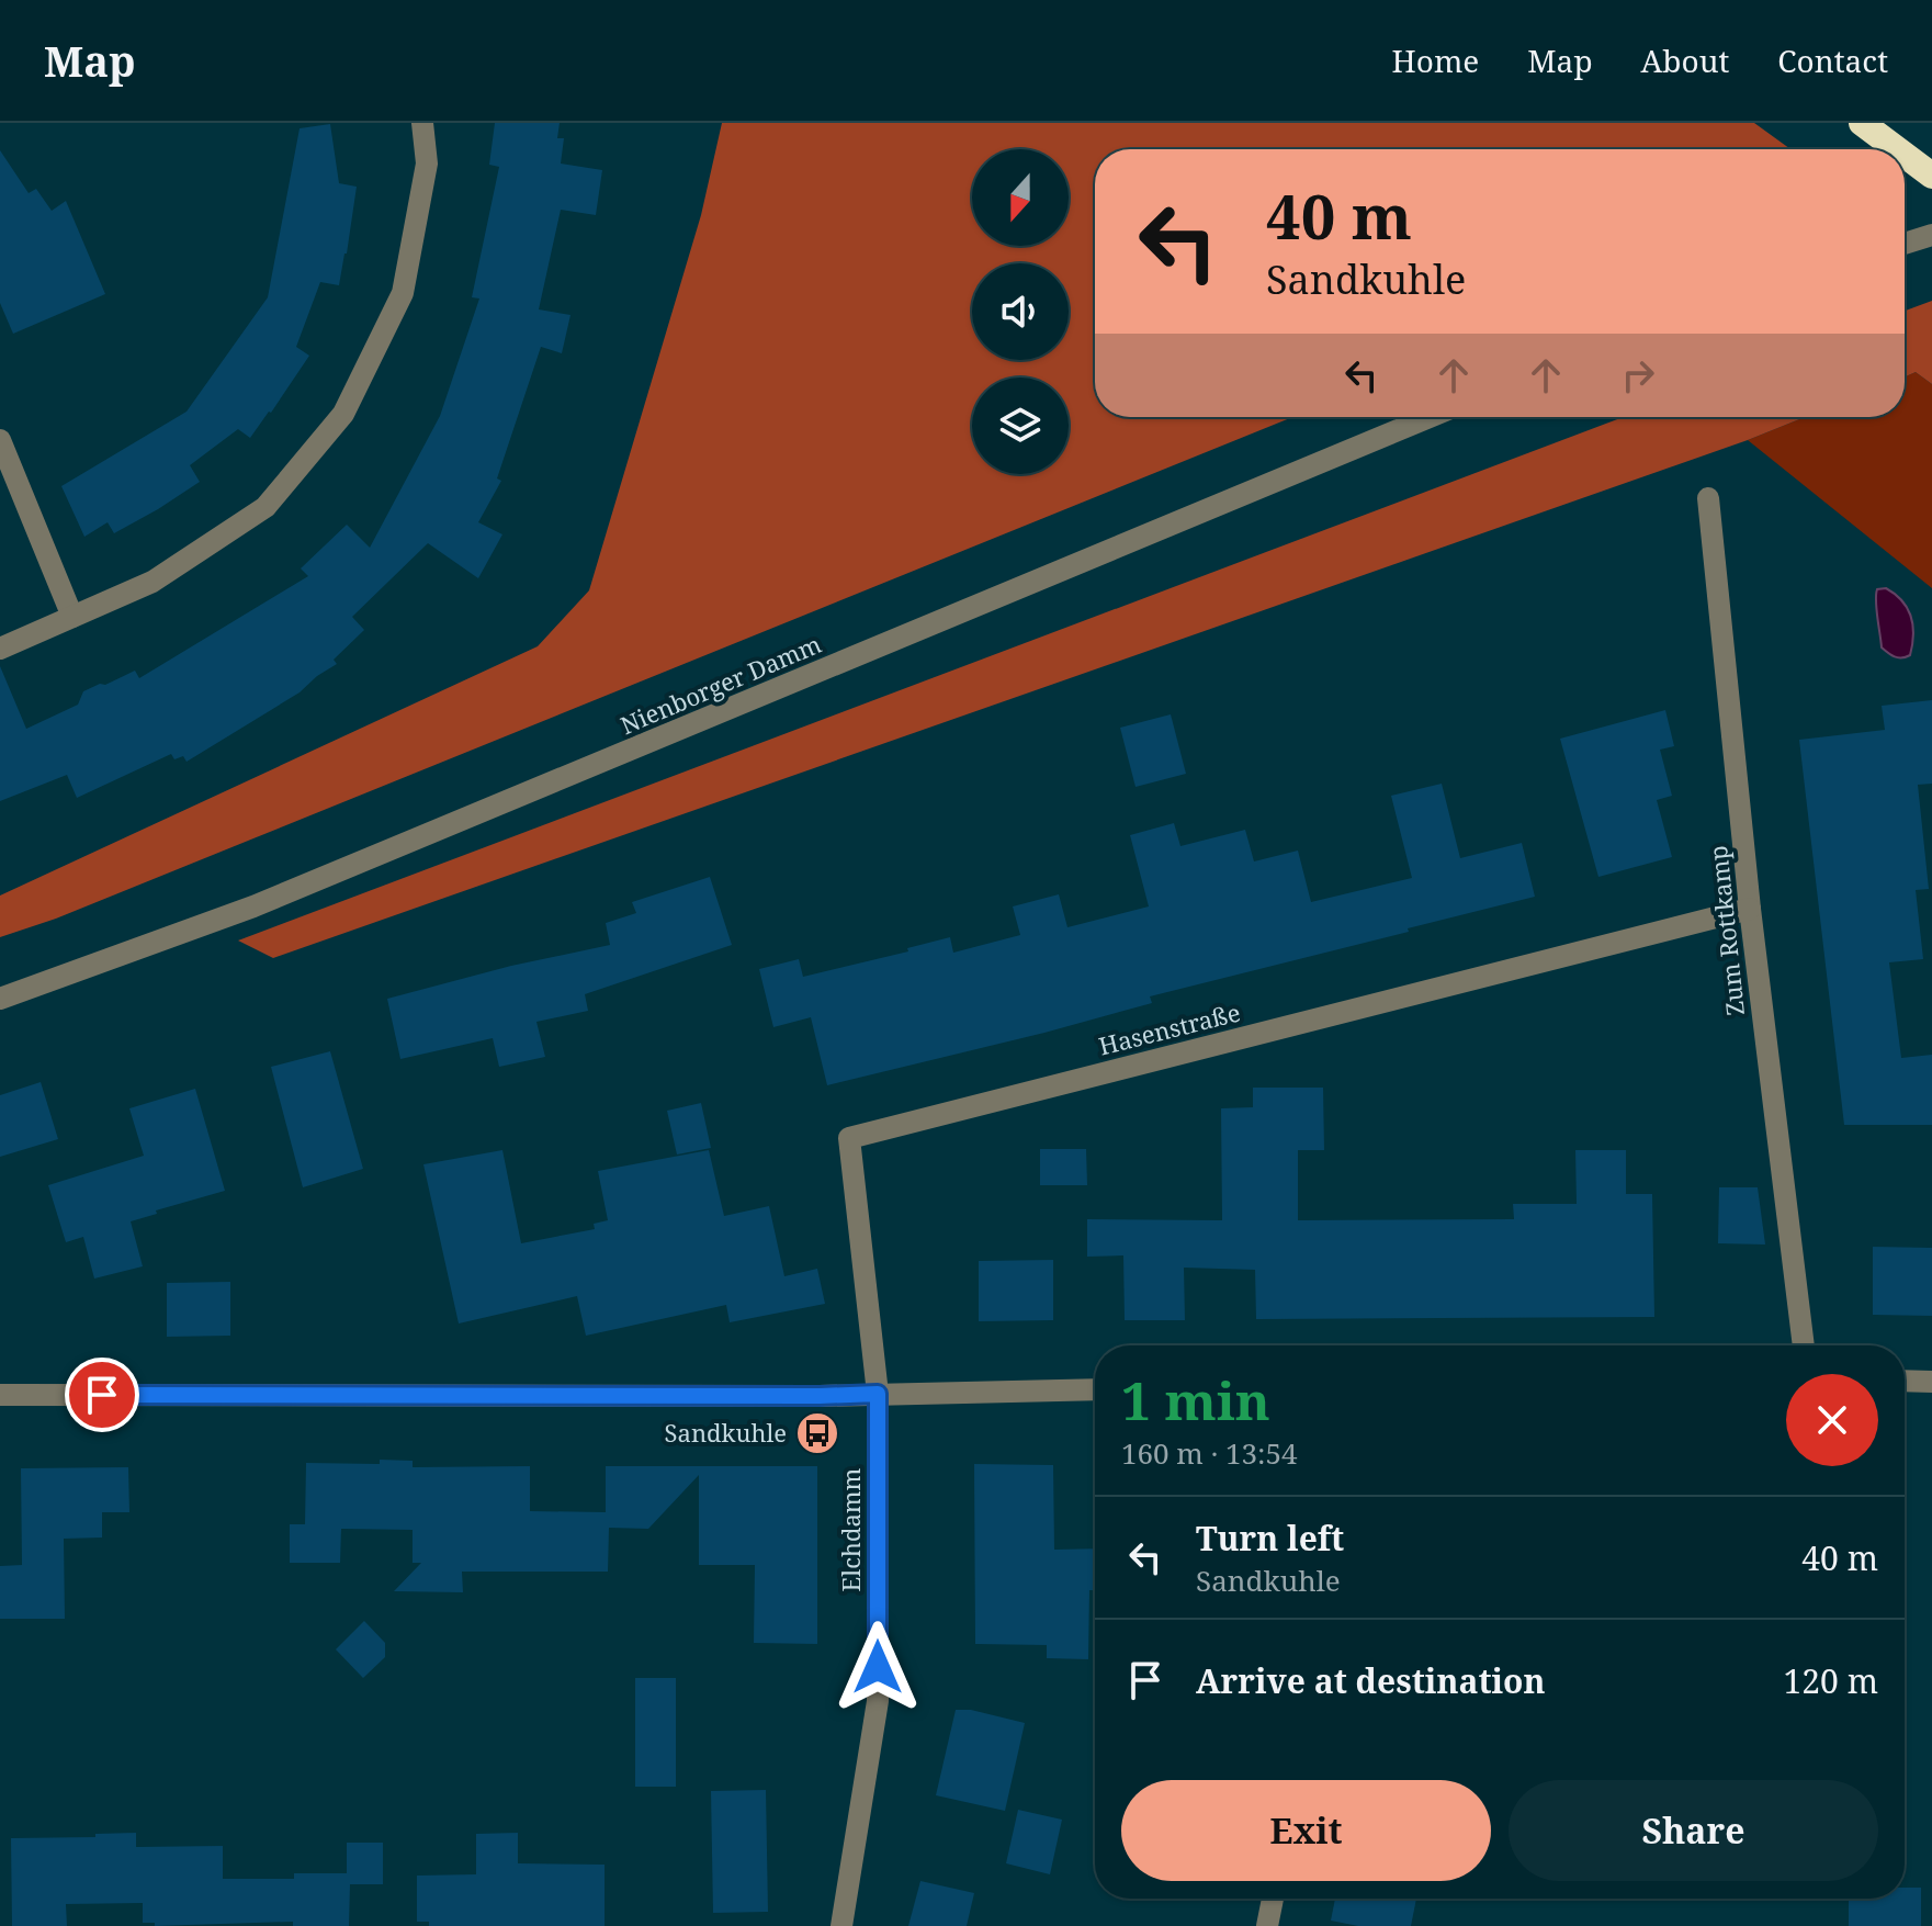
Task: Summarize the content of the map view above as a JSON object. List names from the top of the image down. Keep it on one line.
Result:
{"streets":{"street":["Nienborger Damm","Zum Rottkamp","Hasenstraße","Elchdamm"]},"crossings":[["Zum Rottkamp","Hasenstraße"],["Hasenstraße","Elchdamm"]],"places":{"bus stop":["Sandkuhle"]},"north":"bottom","page":{"header":"Map","nav":["Home","Map","About","Contact"],"turn":["40 m","Sandkuhle"],"heading":["1 min","160 m · 13:54"],"list":[{"name":"Turn left","note":"Sandkuhle","value":"40 m"},{"name":"Arrive at destination","value":"120 m"}],"buttons":["Exit","Share"]}}
